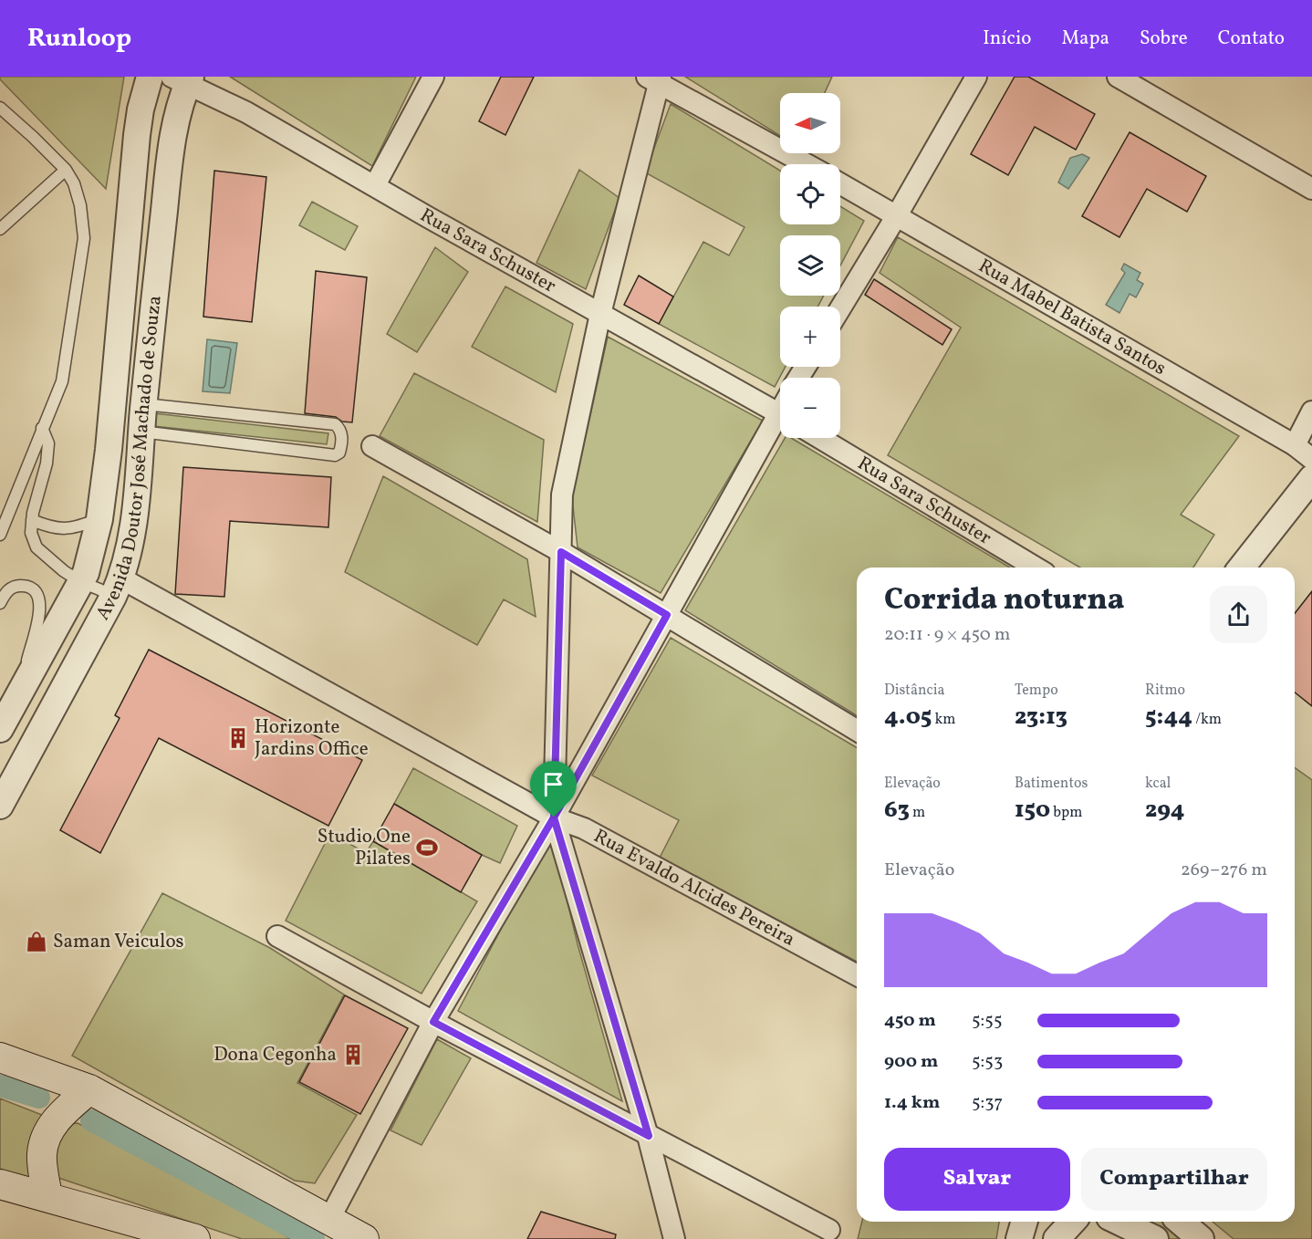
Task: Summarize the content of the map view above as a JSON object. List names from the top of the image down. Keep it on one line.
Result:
{"streets":{"street":["Rua Sara Schuster","Rua Mabel Batista Santos","Avenida Doutor José Machado de Souza","Rua Evaldo Alcides Pereira"]},"crossings":[["Rua Sara Schuster","Avenida Doutor José Machado de Souza"],["Avenida Doutor José Machado de Souza","Rua Evaldo Alcides Pereira"]],"places":{"building":["Horizonte Jardins Office","Dona Cegonha"],"sports":["Studio One Pilates"],"shop":["Saman Veiculos"]},"north":"left","page":{"header":"Runloop","nav":["Início","Mapa","Sobre","Contato"],"map_buttons":["+","−"],"heading":["Corrida noturna","20:11 · 9 × 450 m"],"stats":[["Distância","4.05 km"],["Tempo","23:13"],["Ritmo","5:44 /km"],["Elevação","63 m"],["Batimentos","150 bpm"],["kcal","294"]],"chart":["Elevação","269–276 m"],"list":[{"name":"450 m","note":"5:55"},{"name":"900 m","note":"5:53"},{"name":"1.4 km","note":"5:37"}],"buttons":["Salvar","Compartilhar"]}}
